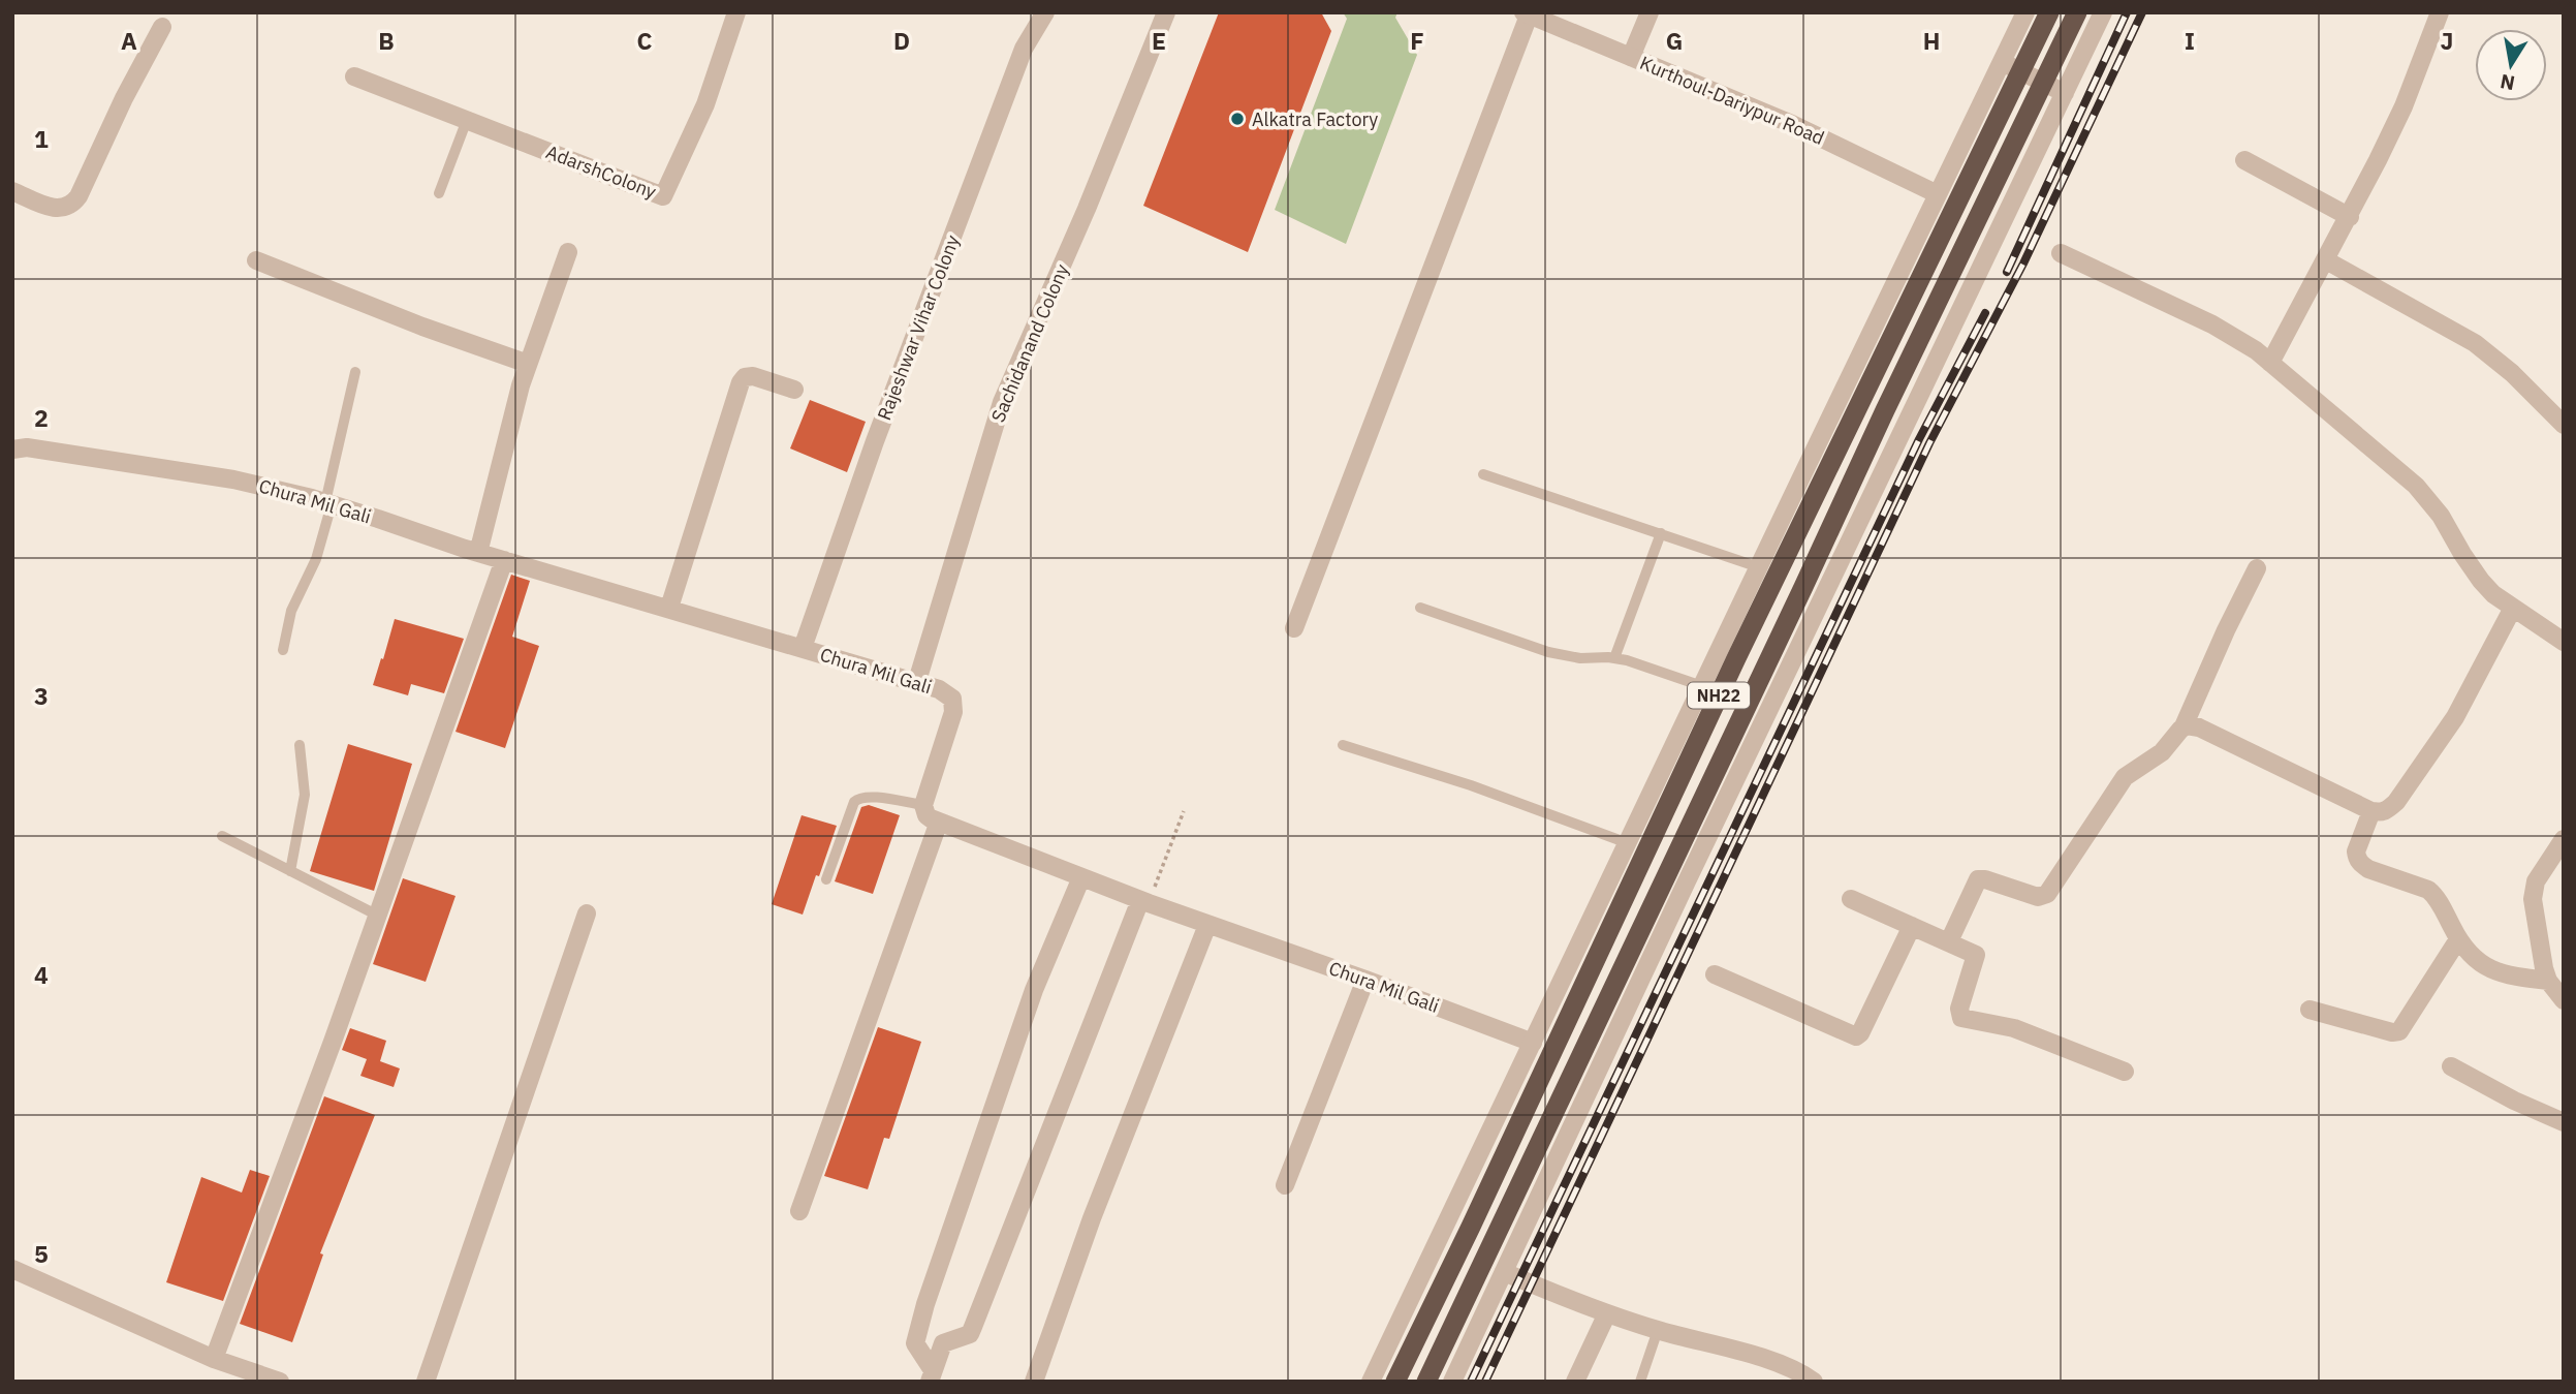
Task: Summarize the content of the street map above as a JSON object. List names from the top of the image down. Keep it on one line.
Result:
{"streets":{"highway":["NH22"],"street":["Kurthoul-Dariypur Road","AdarshColony","Rajeshwar Vihar Colony","Sachidanand Colony","Chura Mil Gali"]},"crossings":[["Rajeshwar Vihar Colony","Chura Mil Gali"],["Sachidanand Colony","Chura Mil Gali"]],"places":["Alkatra Factory"],"north":"bottom","grid":{"columns":["A","B","C","D","E","F","G","H","I","J"],"rows":["1","2","3","4","5"]}}
